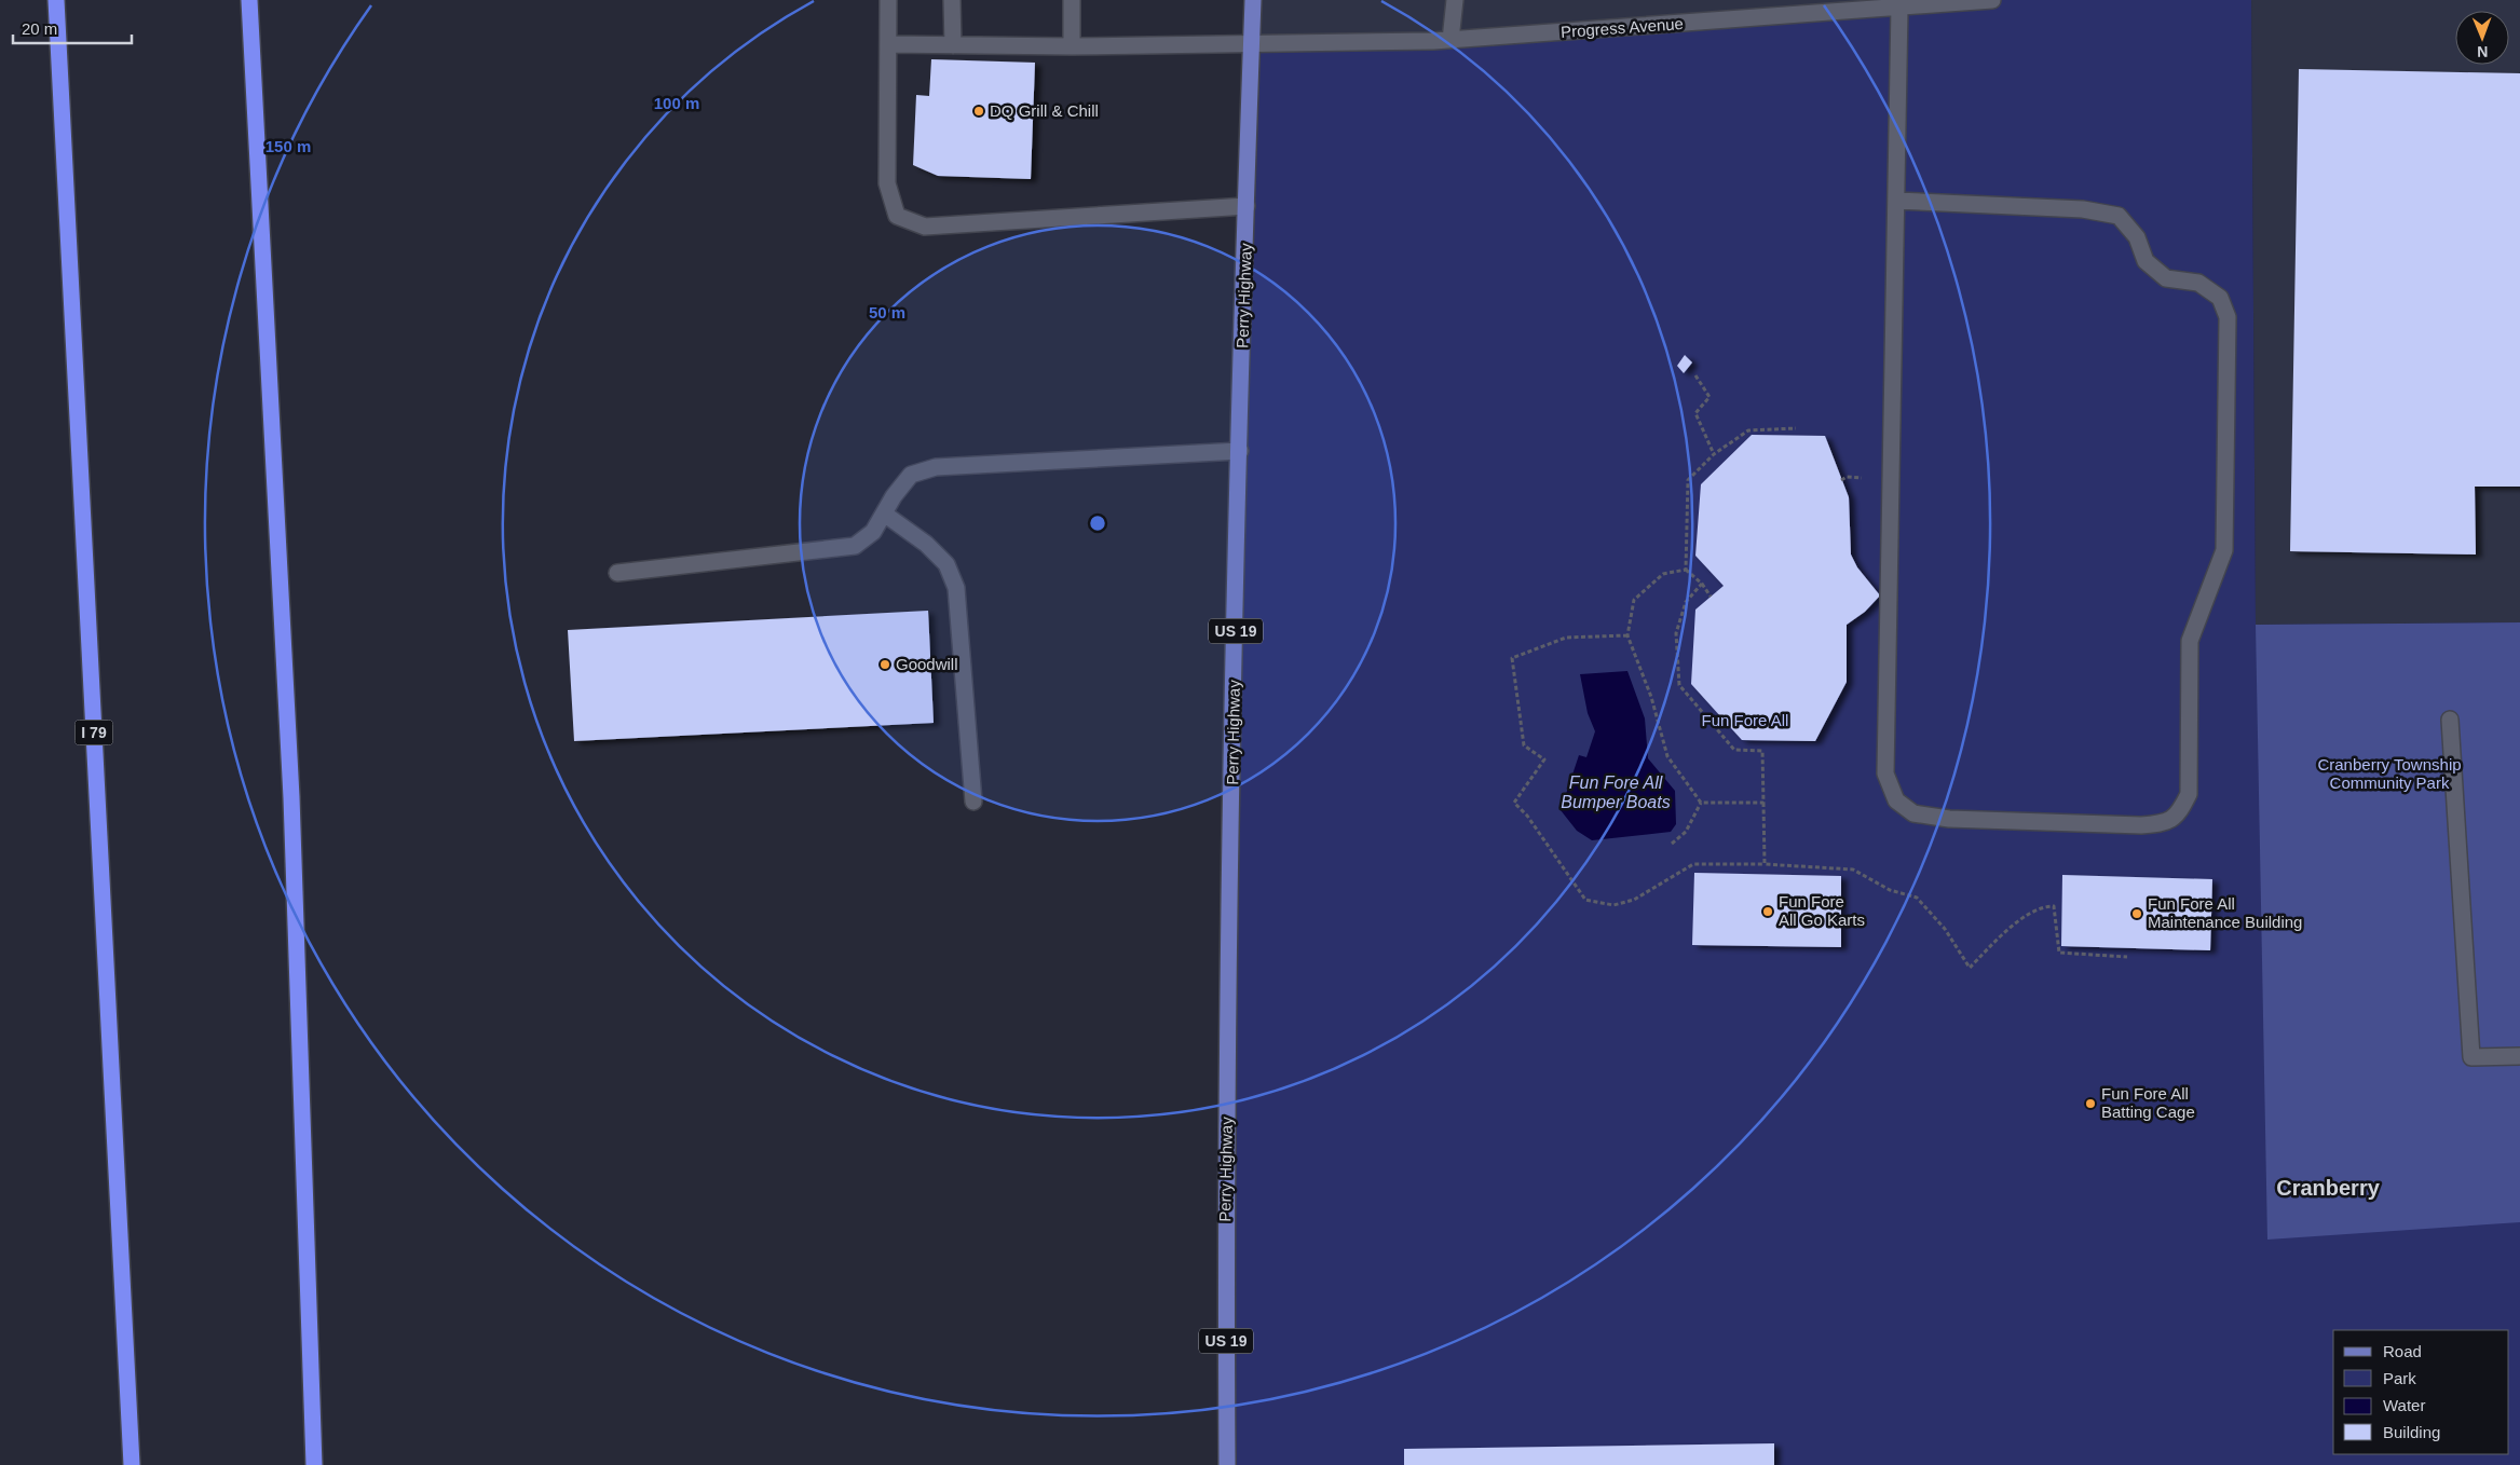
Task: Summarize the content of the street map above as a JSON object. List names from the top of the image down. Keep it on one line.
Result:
{"streets":{"highway":["I 79"],"main road":["Perry Highway","US 19"],"street":["Progress Avenue"]},"crossings":[["Progress Avenue","Perry Highway"]],"districts":["Cranberry"],"water":["Fun Fore All Bumper Boats"],"parks":["Fun Fore All","Cranberry Township Community Park"],"places":["DQ Grill & Chill","Goodwill","Fun Fore All Go Karts","Fun Fore All Maintenance Building","Fun Fore All Batting Cage"],"legend":["Road","Park","Water","Building"],"scale_bar":"20 m","north":"bottom","rings":["100 m","150 m","50 m"]}
